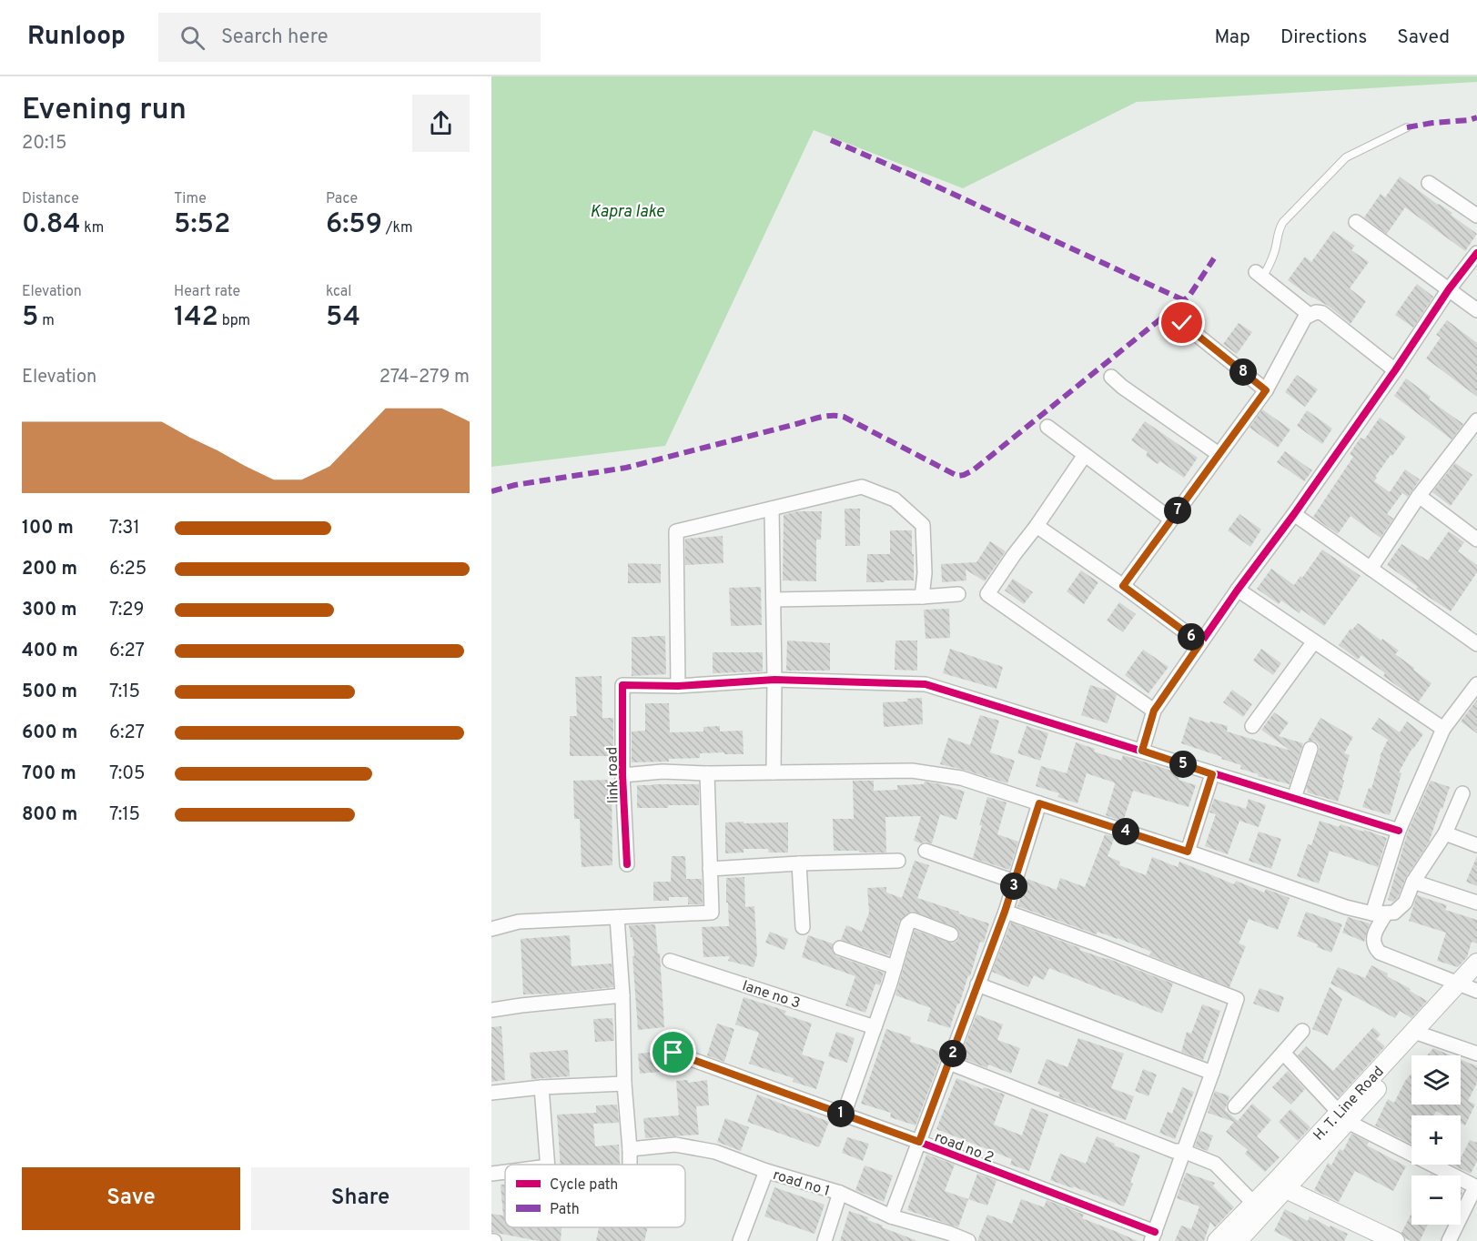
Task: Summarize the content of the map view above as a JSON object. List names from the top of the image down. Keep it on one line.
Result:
{"streets":{"street":["link road","lane no 3","H. T. Line Road","road no 2","road no 1"]},"water":["Kapra lake"],"legend":["Cycle path","Path"],"page":{"header":"Runloop","search":"Search here","nav":["Map","Directions","Saved"],"heading":["Evening run","20:15"],"stats":[["Distance","0.84 km"],["Time","5:52"],["Pace","6:59 /km"],["Elevation","5 m"],["Heart rate","142 bpm"],["kcal","54"]],"chart":["Elevation","274–279 m"],"pins":["8","7","6","5","4","3","2","1"],"list":[{"name":"100 m","note":"7:31"},{"name":"200 m","note":"6:25"},{"name":"300 m","note":"7:29"},{"name":"400 m","note":"6:27"},{"name":"500 m","note":"7:15"},{"name":"600 m","note":"6:27"},{"name":"700 m","note":"7:05"},{"name":"800 m","note":"7:15"}],"map_buttons":["+","−"],"buttons":["Save","Share"]}}
